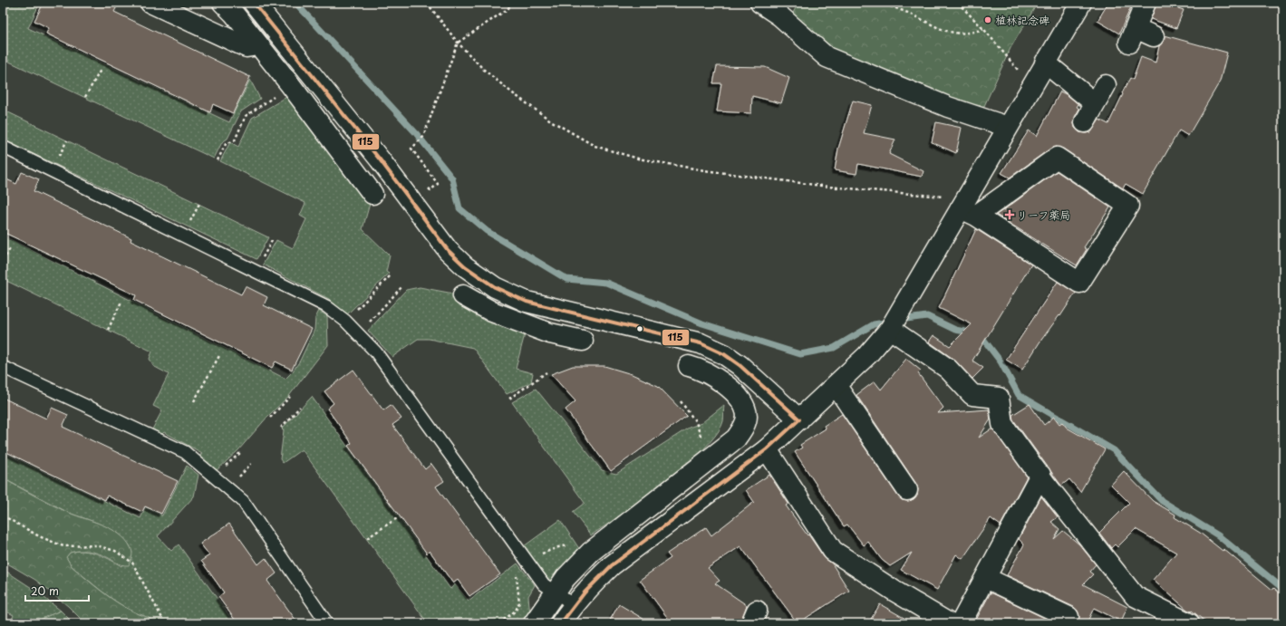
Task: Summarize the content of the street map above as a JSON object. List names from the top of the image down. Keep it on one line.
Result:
{"places":{"other":["植林記念碑"],"health":["リーフ薬局"]},"lines":["transit line 115"],"scale_bar":"20 m"}
